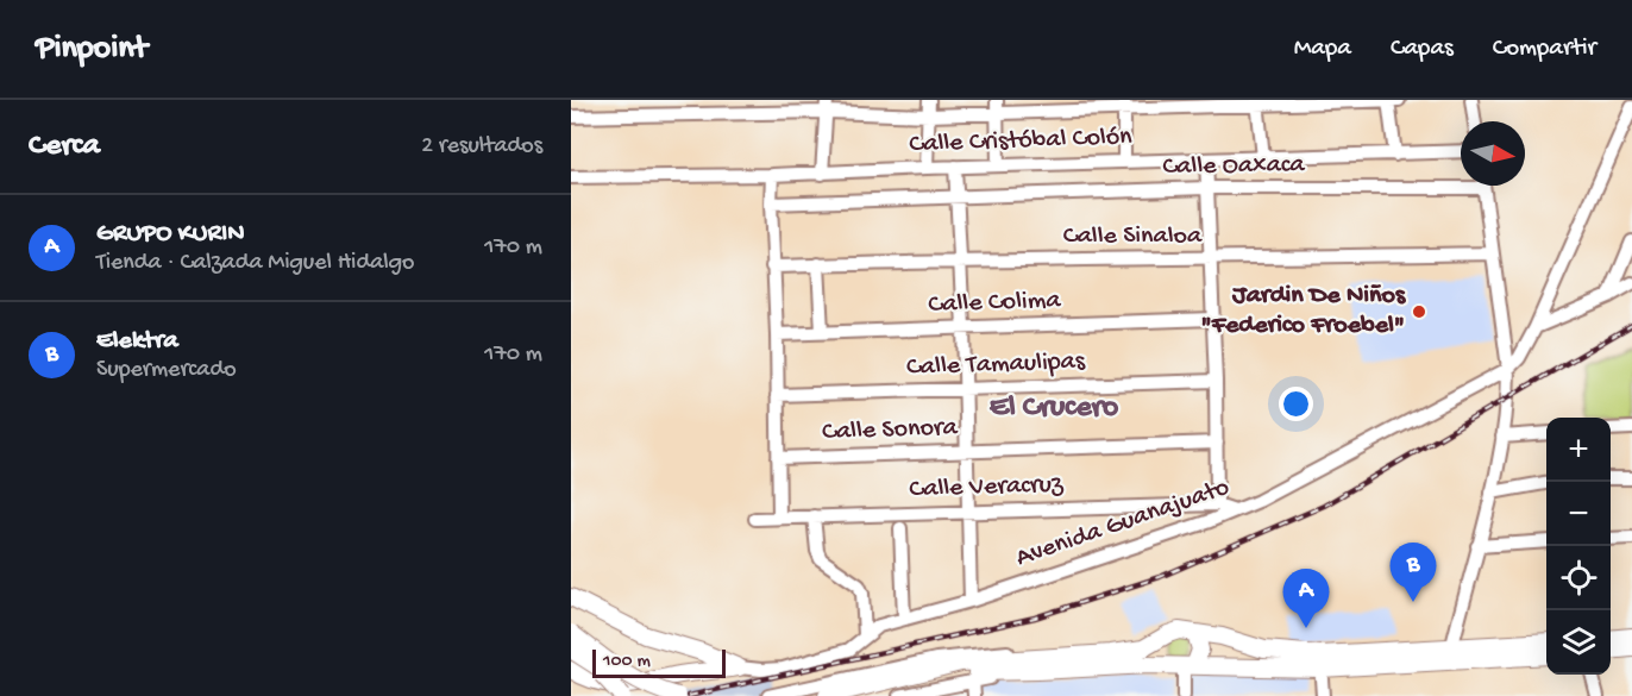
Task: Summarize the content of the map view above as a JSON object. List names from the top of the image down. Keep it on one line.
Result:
{"streets":{"street":["Calle Cristóbal Colón","Calle Oaxaca","Calle Sinaloa","Calle Colima","Calle Tamaulipas","Calle Sonora","Calle Veracruz","Avenida Guanajuato"]},"districts":["El Crucero"],"places":["Jardin De Niños \"Federico Froebel\""],"scale_bar":"100 m","north":"right","page":{"header":"Pinpoint","nav":["Mapa","Capas","Compartir"],"heading":["Cerca","2 resultados"],"list":[{"mark":"A","name":"GRUPO KURIN","note":"Tienda · Calzada Miguel Hidalgo","value":"170 m"},{"mark":"B","name":"Elektra","note":"Supermercado","value":"170 m"}],"map_buttons":["+","−"],"pins":["B","A"],"scale":"100 m"}}
